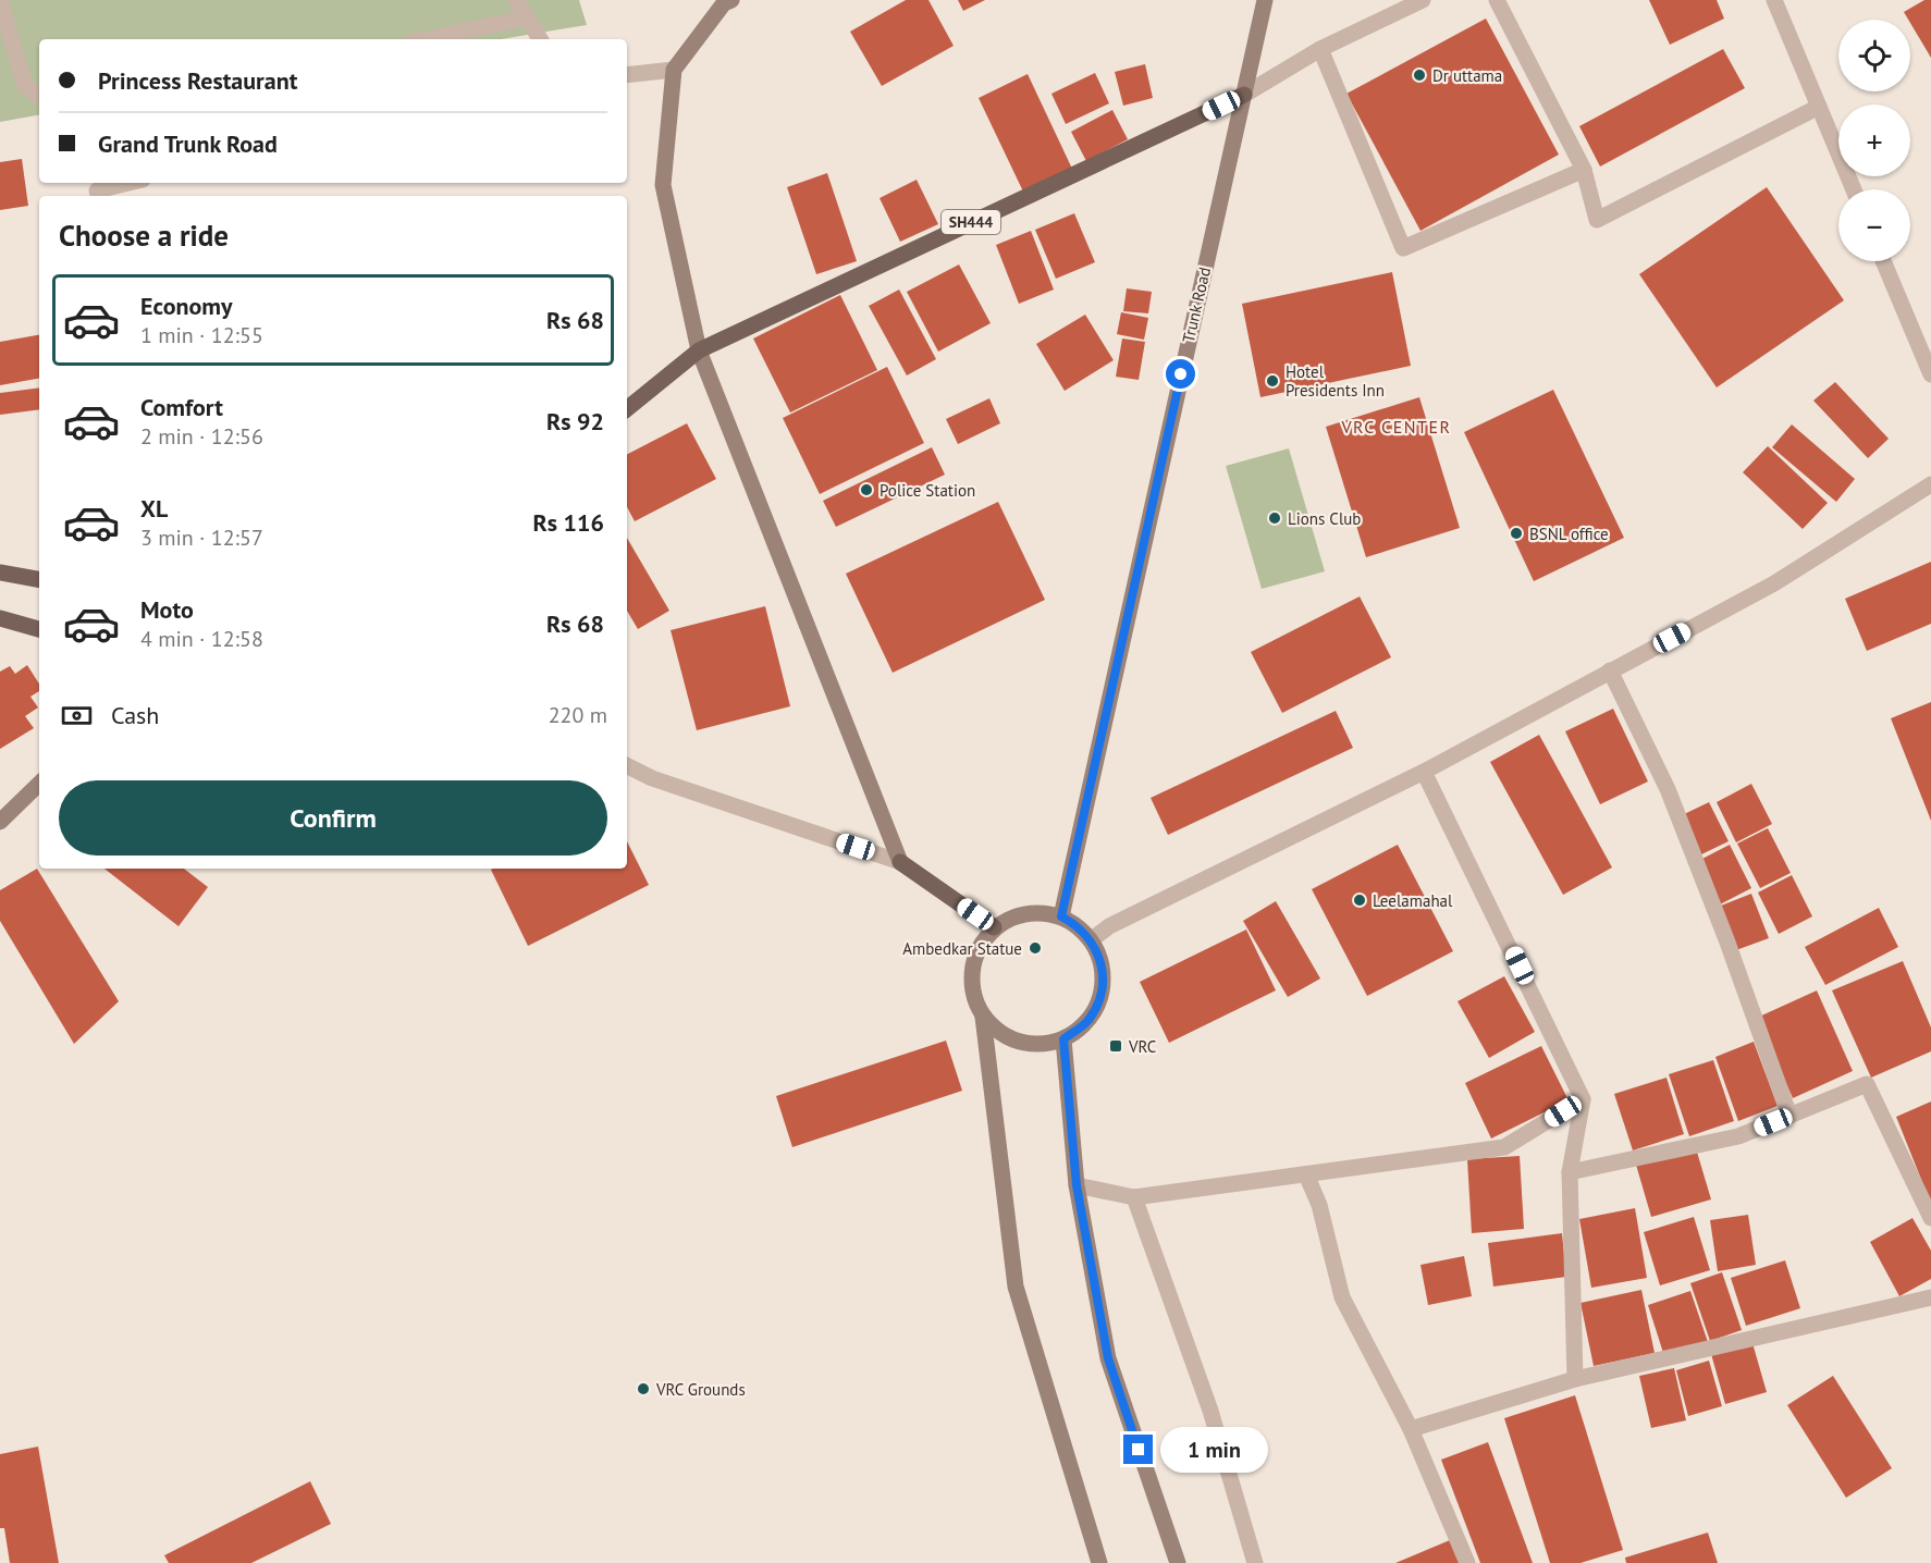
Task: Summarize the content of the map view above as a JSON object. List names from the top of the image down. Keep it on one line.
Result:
{"streets":{"main road":["SH444","Trunk Road"]},"crossings":[["SH444","Trunk Road"]],"districts":["VRC CENTER"],"places":{"other":["Dr uttama","Hotel Presidents Inn","Police Station","Lions Club","BSNL office","Leelamahal","Ambedkar Statue","VRC Grounds"],"transit":["VRC"]},"page":{"map_buttons":["+","−"],"banner":["Princess Restaurant","Grand Trunk Road"],"heading":"Choose a ride","list":[{"name":"Economy","note":"1 min · 12:55","value":"Rs 68"},{"name":"Comfort","note":"2 min · 12:56","value":"Rs 92"},{"name":"XL","note":"3 min · 12:57","value":"Rs 116"},{"name":"Moto","note":"4 min · 12:58","value":"Rs 68"}],"pay":["Cash","220 m"],"buttons":"Confirm","bubble":"1 min"}}
